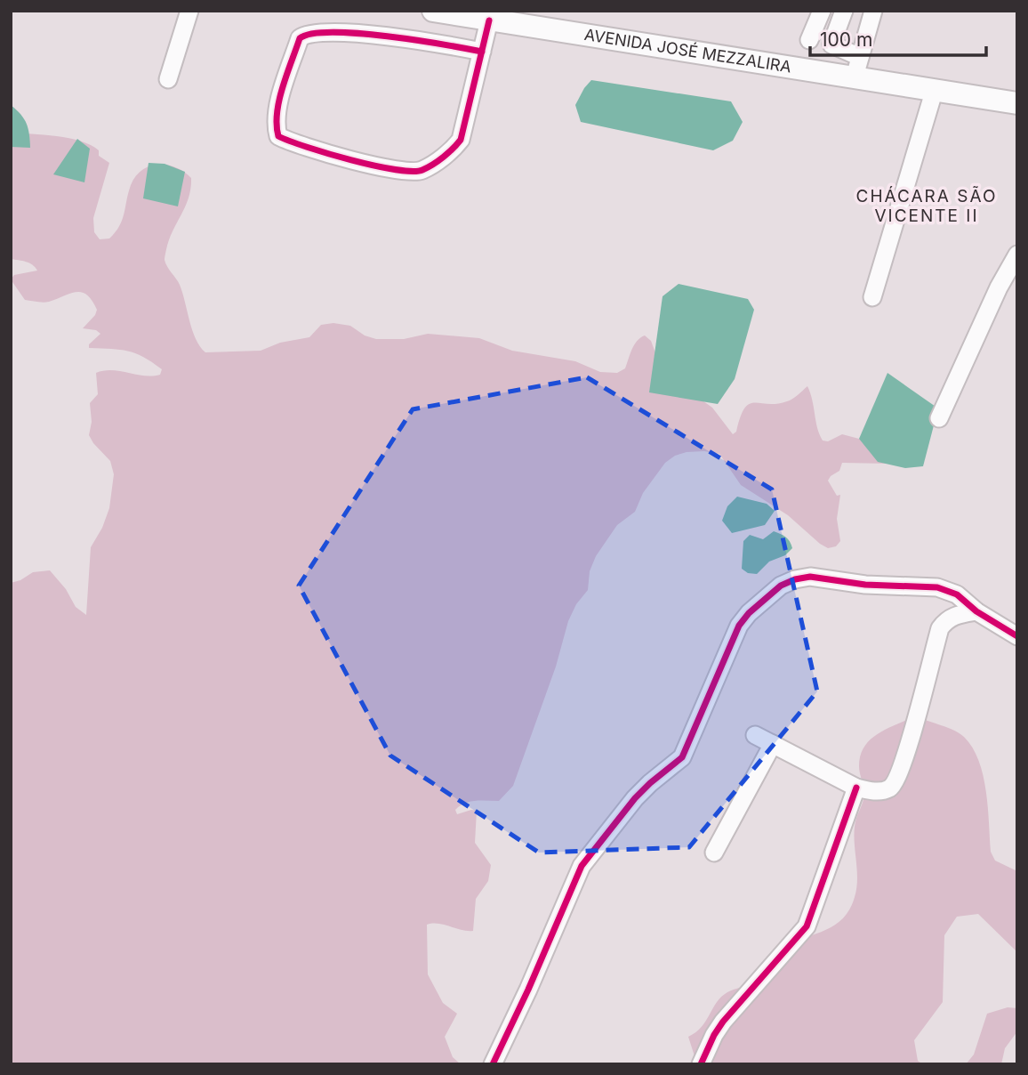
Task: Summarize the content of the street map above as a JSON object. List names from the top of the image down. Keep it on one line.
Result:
{"streets":{"main road":["AVENIDA JOSÉ MEZZALIRA"]},"districts":["CHÁCARA SÃO VICENTE II"],"scale_bar":"100 m"}
